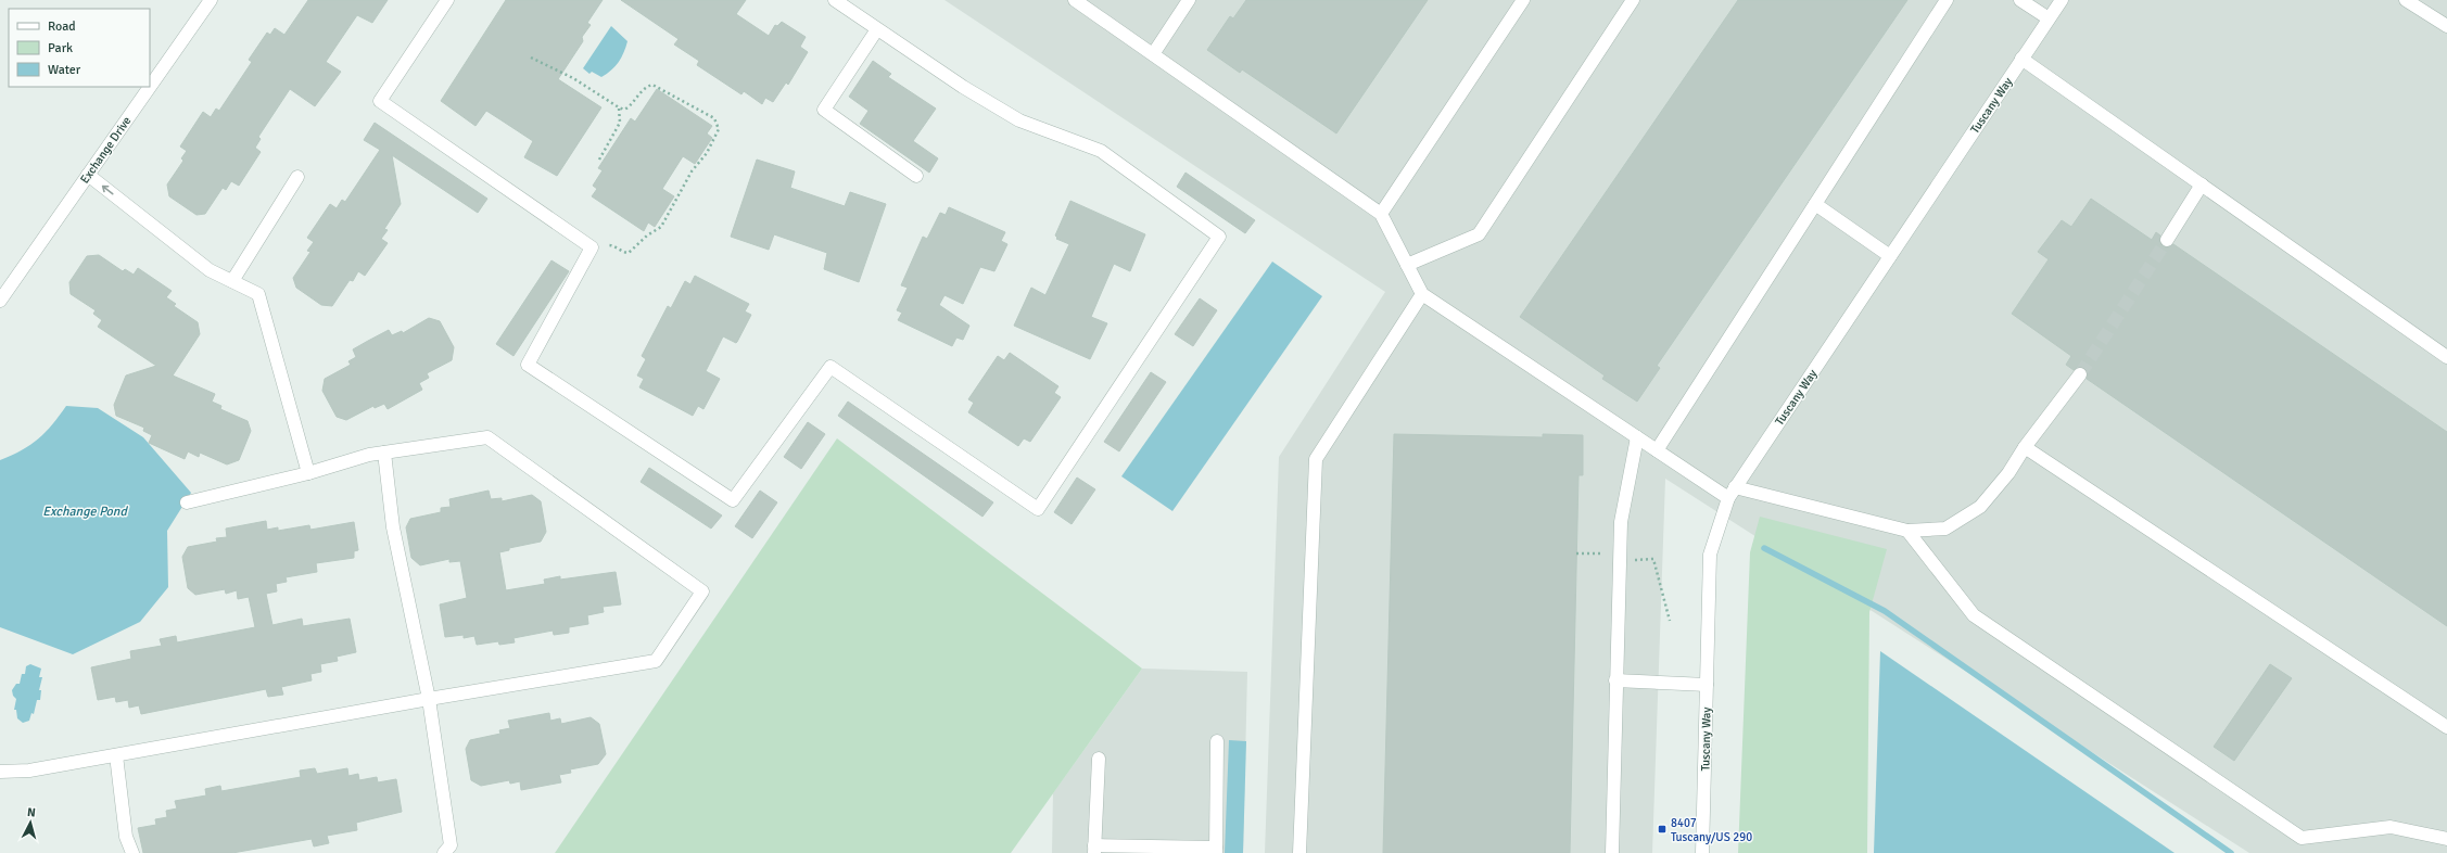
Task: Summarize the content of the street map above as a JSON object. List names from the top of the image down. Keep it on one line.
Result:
{"streets":{"street":["Tuscany Way","Exchange Drive"]},"water":["Exchange Pond"],"places":{"transit":["8407 Tuscany/US 290"]},"legend":["Road","Park","Water"],"north":"top"}
